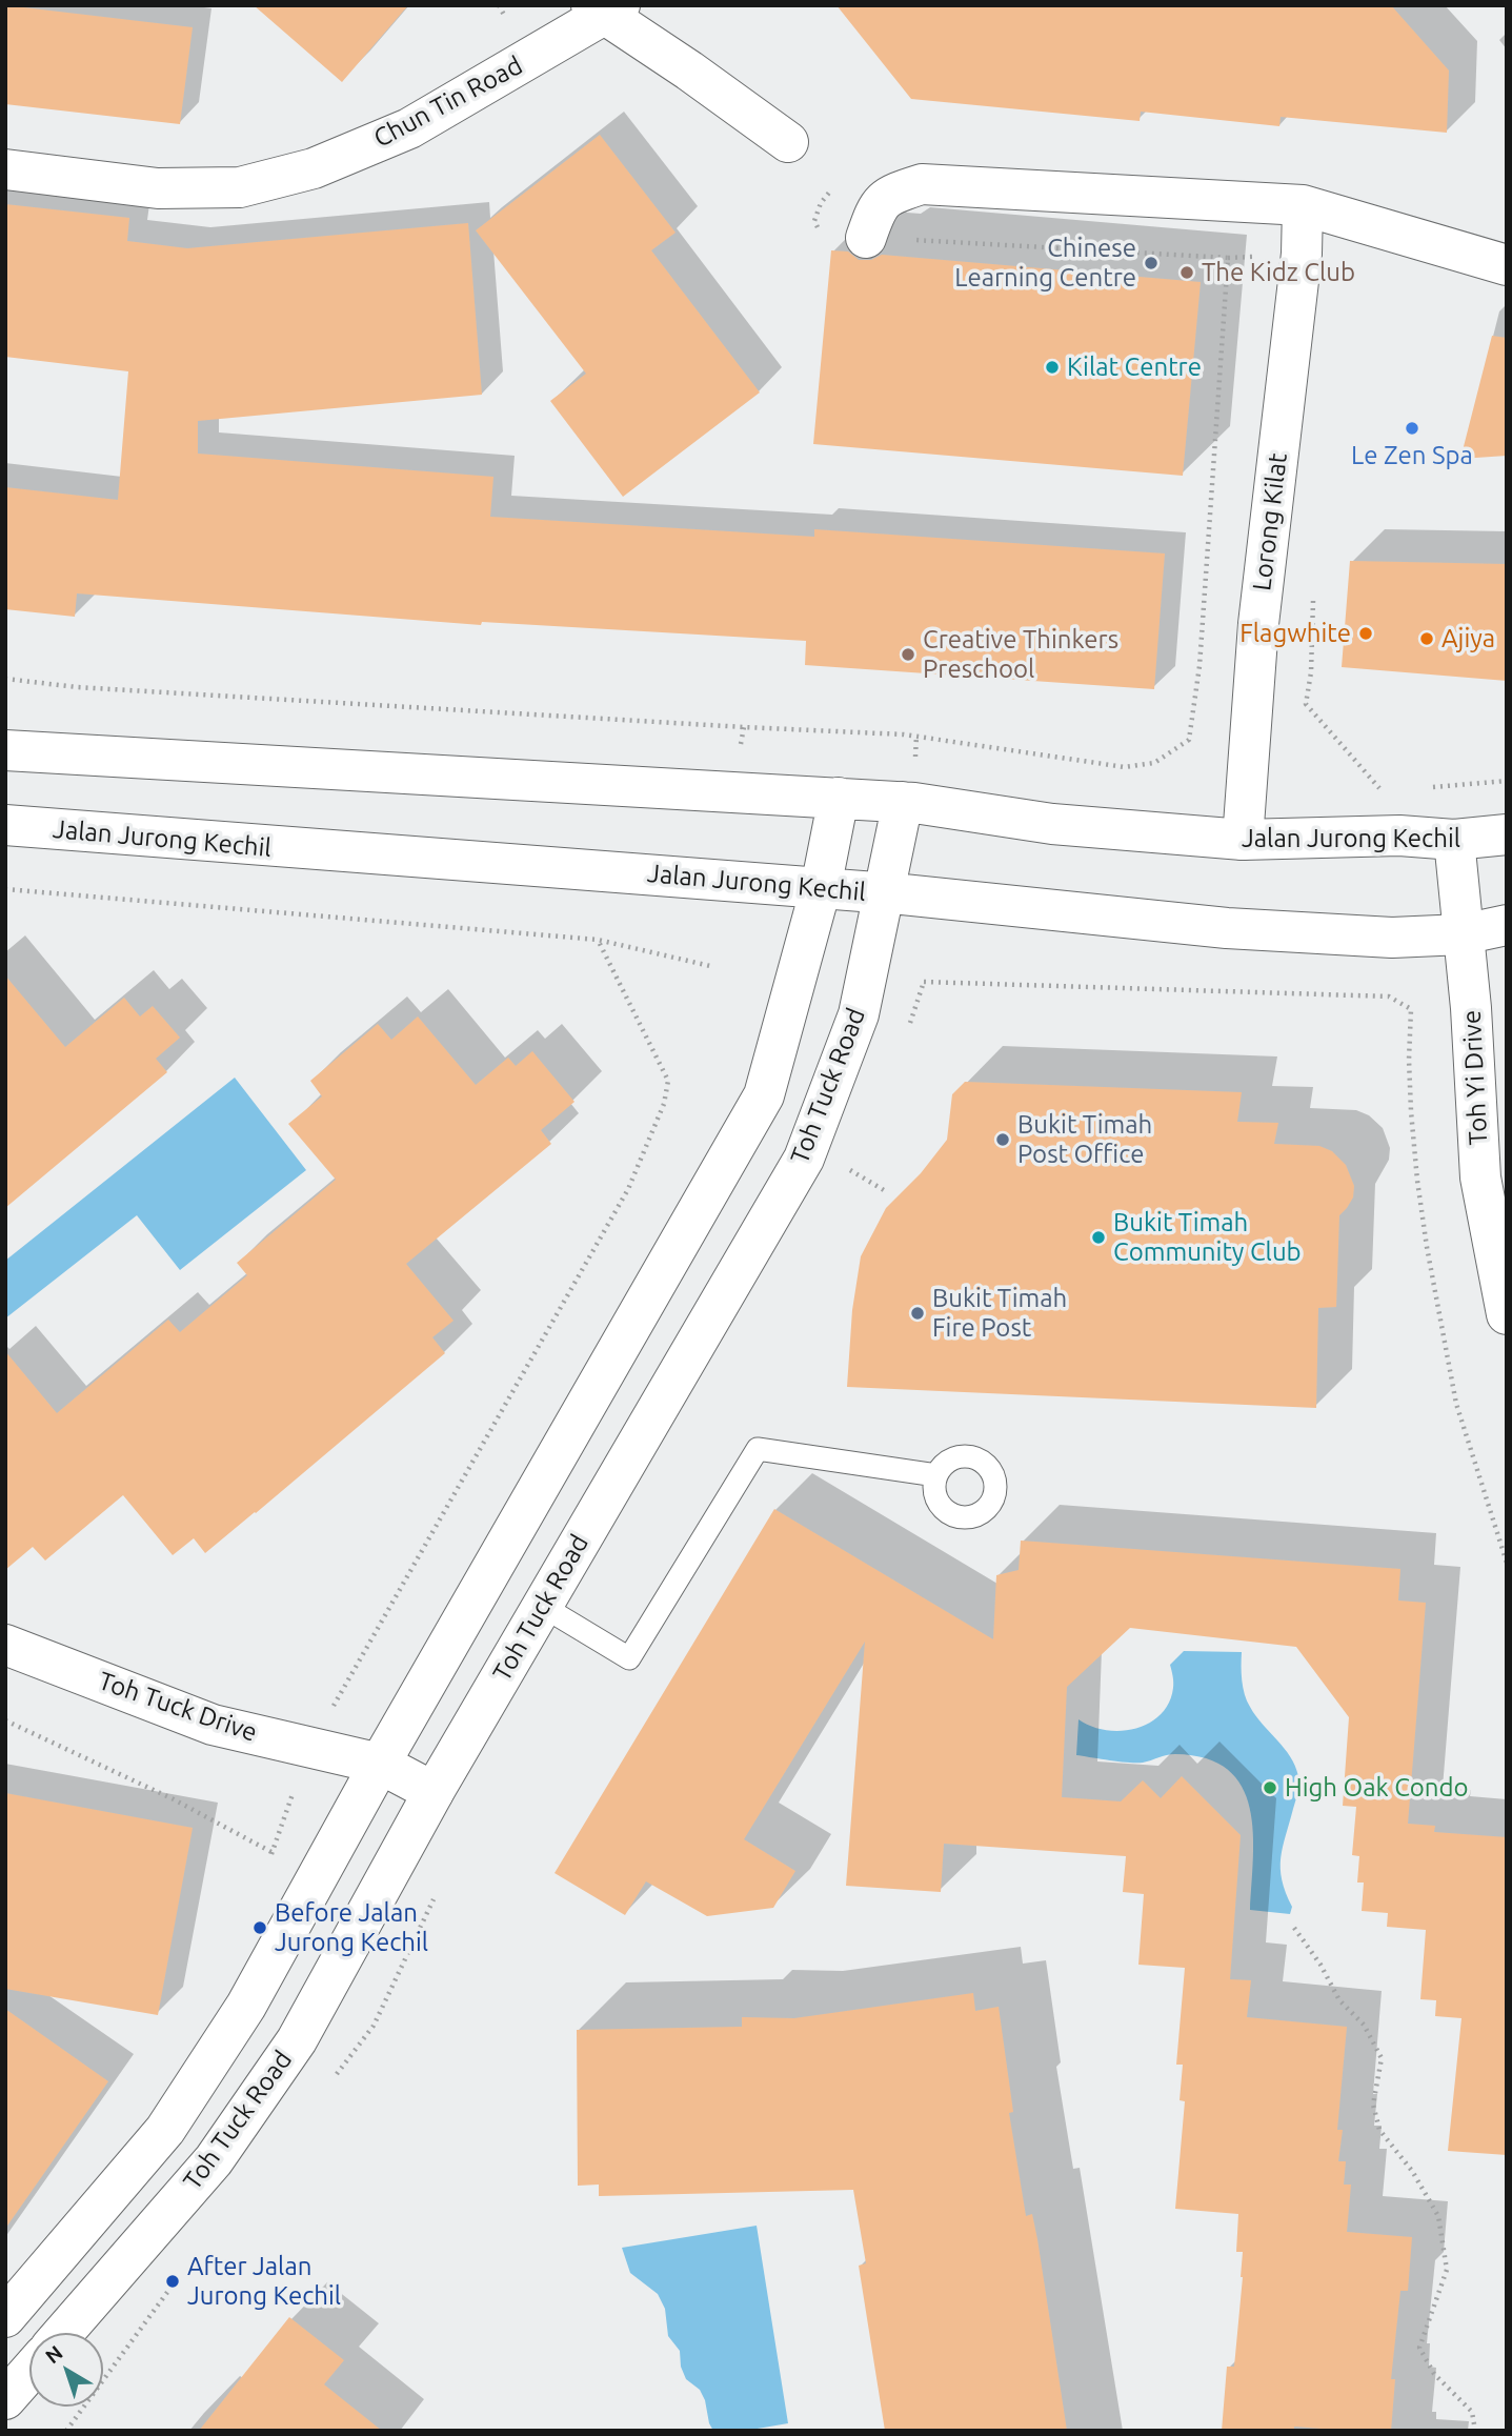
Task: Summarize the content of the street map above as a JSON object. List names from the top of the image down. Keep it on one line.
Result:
{"streets":{"street":["Chun Tin Road","Lorong Kilat","Jalan Jurong Kechil","Toh Yi Drive","Toh Tuck Road","Toh Tuck Drive"]},"crossings":[["Lorong Kilat","Jalan Jurong Kechil"],["Jalan Jurong Kechil","Toh Yi Drive"],["Jalan Jurong Kechil","Toh Tuck Road"],["Toh Tuck Road","Toh Tuck Drive"]],"places":["Chinese Learning Centre","The Kidz Club","Kilat Centre","Le Zen Spa","Flagwhite","Ajiya","Creative Thinkers Preschool","Bukit Timah Post Office","Bukit Timah Community Club","Bukit Timah Fire Post","High Oak Condo","Before Jalan Jurong Kechil","After Jalan Jurong Kechil"],"north":"top left"}
